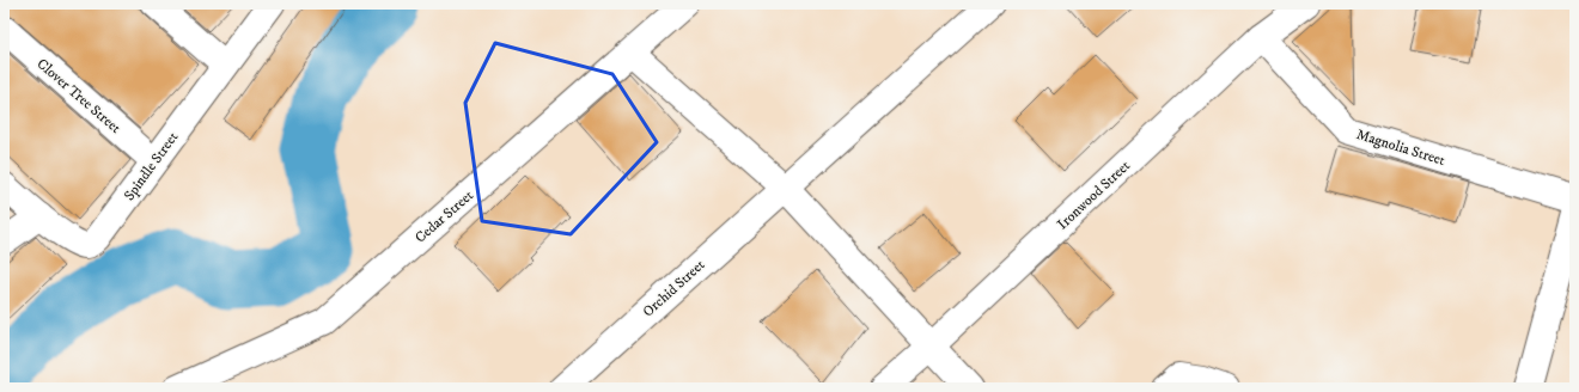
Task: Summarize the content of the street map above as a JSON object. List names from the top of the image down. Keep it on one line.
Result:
{"streets":{"street":["Clover Tree Street","Magnolia Street","Spindle Street","Ironwood Street","Cedar Street","Orchid Street"]},"crossings":[["Clover Tree Street","Spindle Street"],["Magnolia Street","Ironwood Street"]]}
